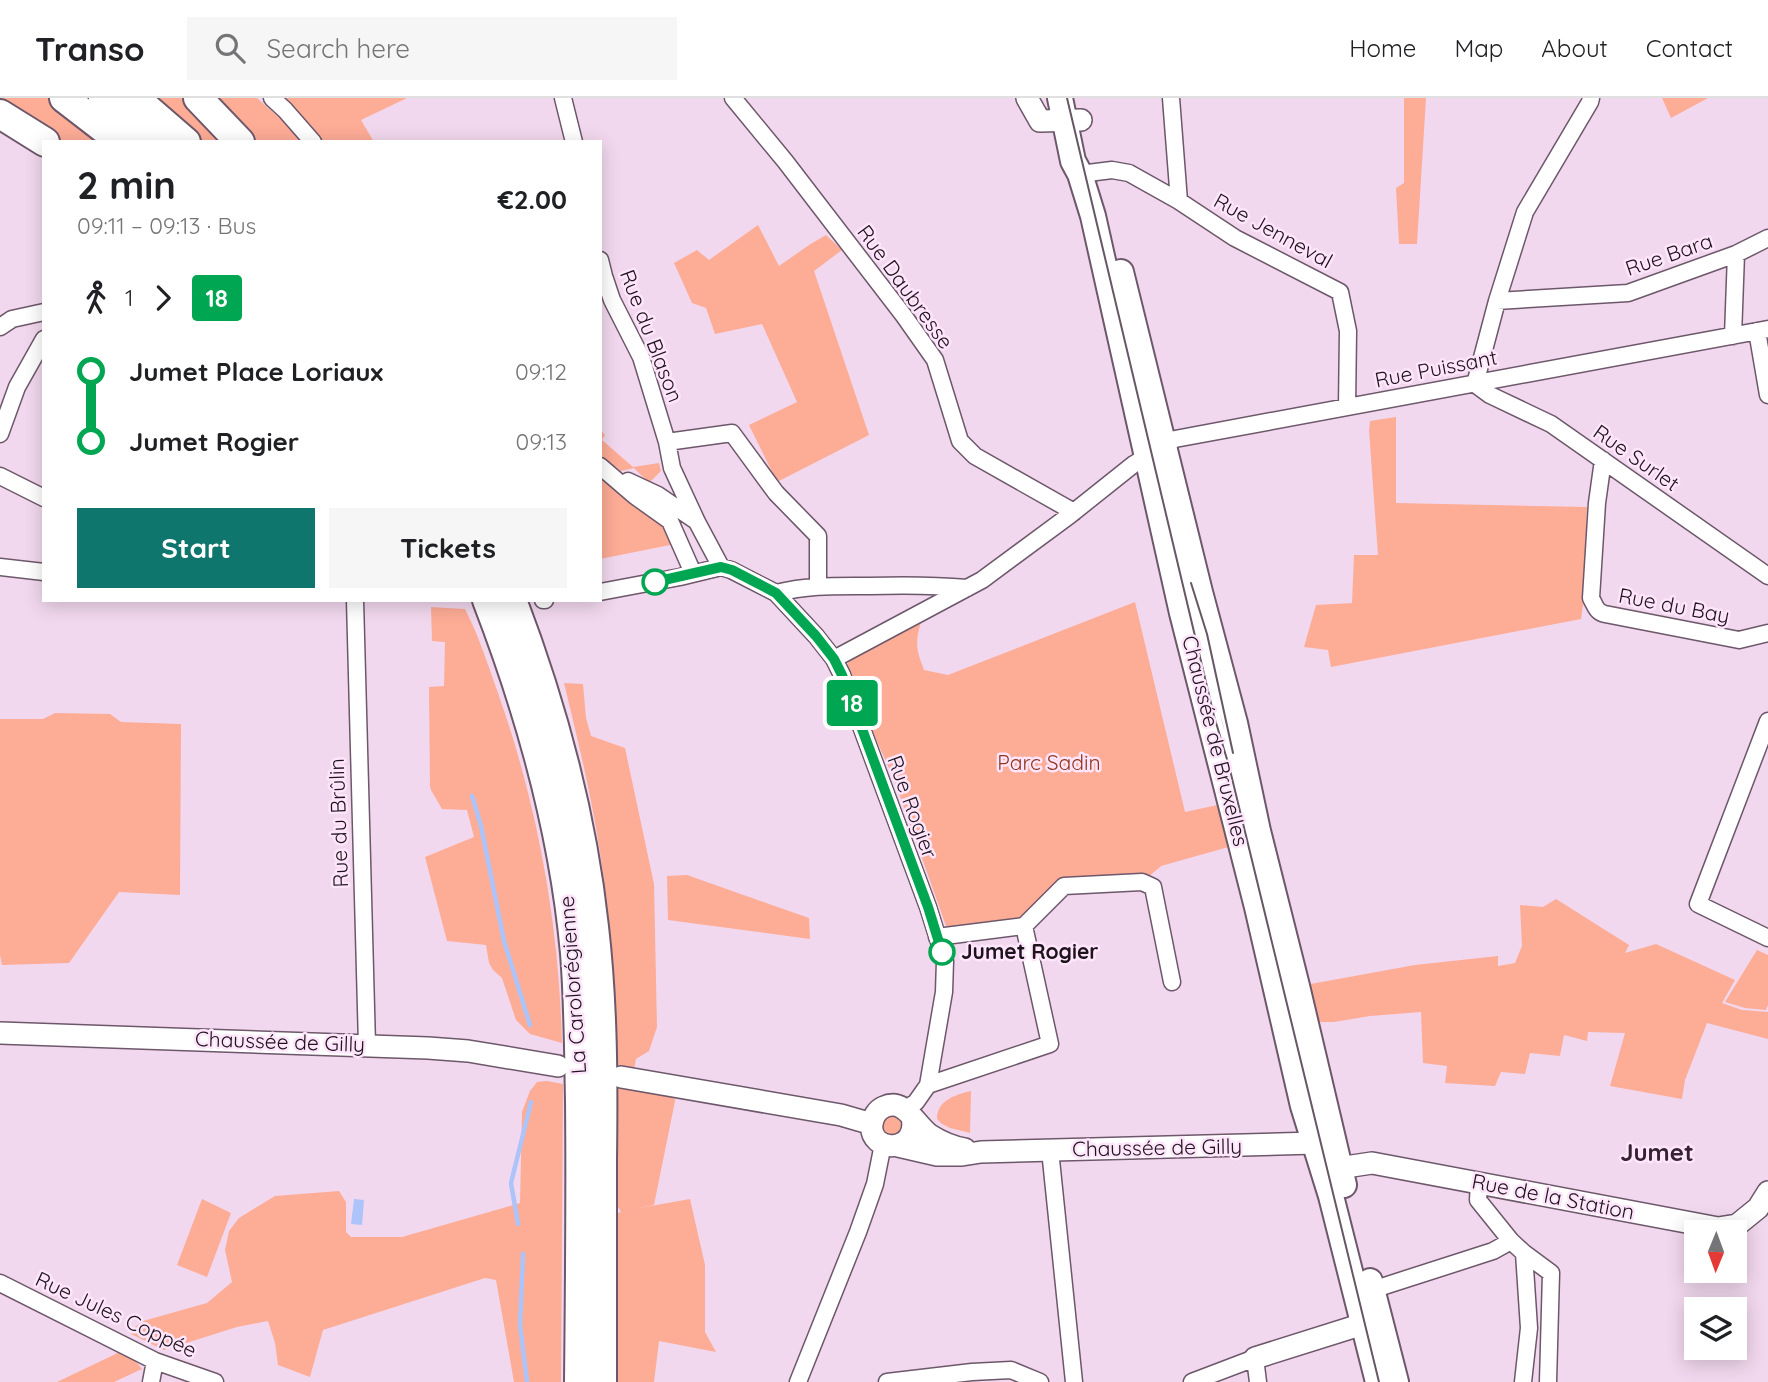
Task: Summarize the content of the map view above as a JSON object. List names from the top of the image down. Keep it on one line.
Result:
{"streets":{"highway":["La Carolorégienne"],"main road":["Chaussée de Bruxelles"],"street":["Rue Jenneval","Rue Bara","Rue Daubresse","Rue du Blason","Rue Puissant","Rue Surlet","Rue du Bay","Rue Rogier","Rue du Brûlin","Chaussée de Gilly","Rue de la Station","Rue Jules Coppée"]},"crossings":[["Rue Jenneval","Rue Puissant"],["Rue Jenneval","Chaussée de Bruxelles"],["Rue du Blason","Rue Rogier"],["Rue Puissant","Rue Surlet"],["Rue Puissant","Chaussée de Bruxelles"],["Rue Surlet","Rue du Bay"],["Chaussée de Bruxelles","Chaussée de Gilly"],["Chaussée de Bruxelles","Rue de la Station"],["Rue du Brûlin","Chaussée de Gilly"]],"districts":["Jumet"],"parks":["Parc Sadin"],"places":["Jumet Rogier"],"lines":["bus line 18"],"north":"bottom","page":{"header":"Transo","search":"Search here","nav":["Home","Map","About","Contact"],"on_map":"18","heading":["2 min","09:11 – 09:13 · Bus","€2.00"],"legs":["1","18"],"list":[{"name":"Jumet Place Loriaux","value":"09:12"},{"name":"Jumet Rogier","value":"09:13"}],"buttons":["Start","Tickets"]}}
